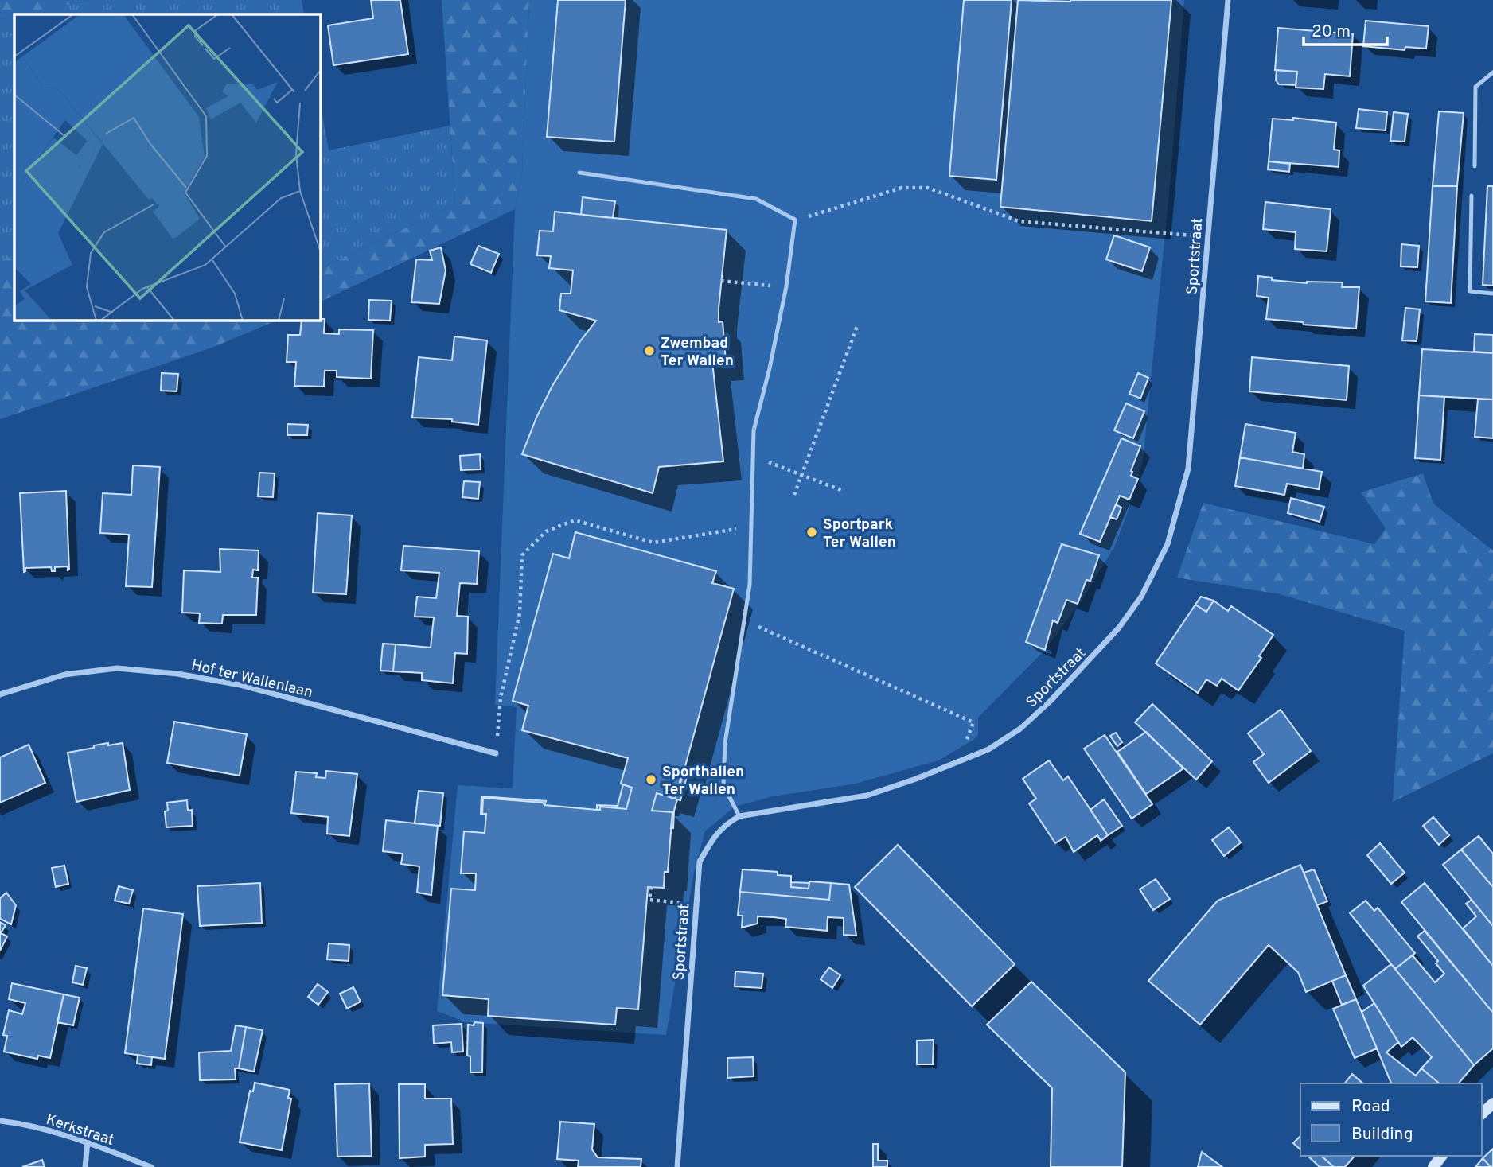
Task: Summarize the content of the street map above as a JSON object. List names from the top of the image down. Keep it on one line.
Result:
{"streets":{"street":["Sportstraat","Hof ter Wallenlaan","Kerkstraat"]},"places":["Zwembad Ter Wallen","Sportpark Ter Wallen","Sporthallen Ter Wallen"],"legend":["Road","Building"],"scale_bar":"20 m"}
